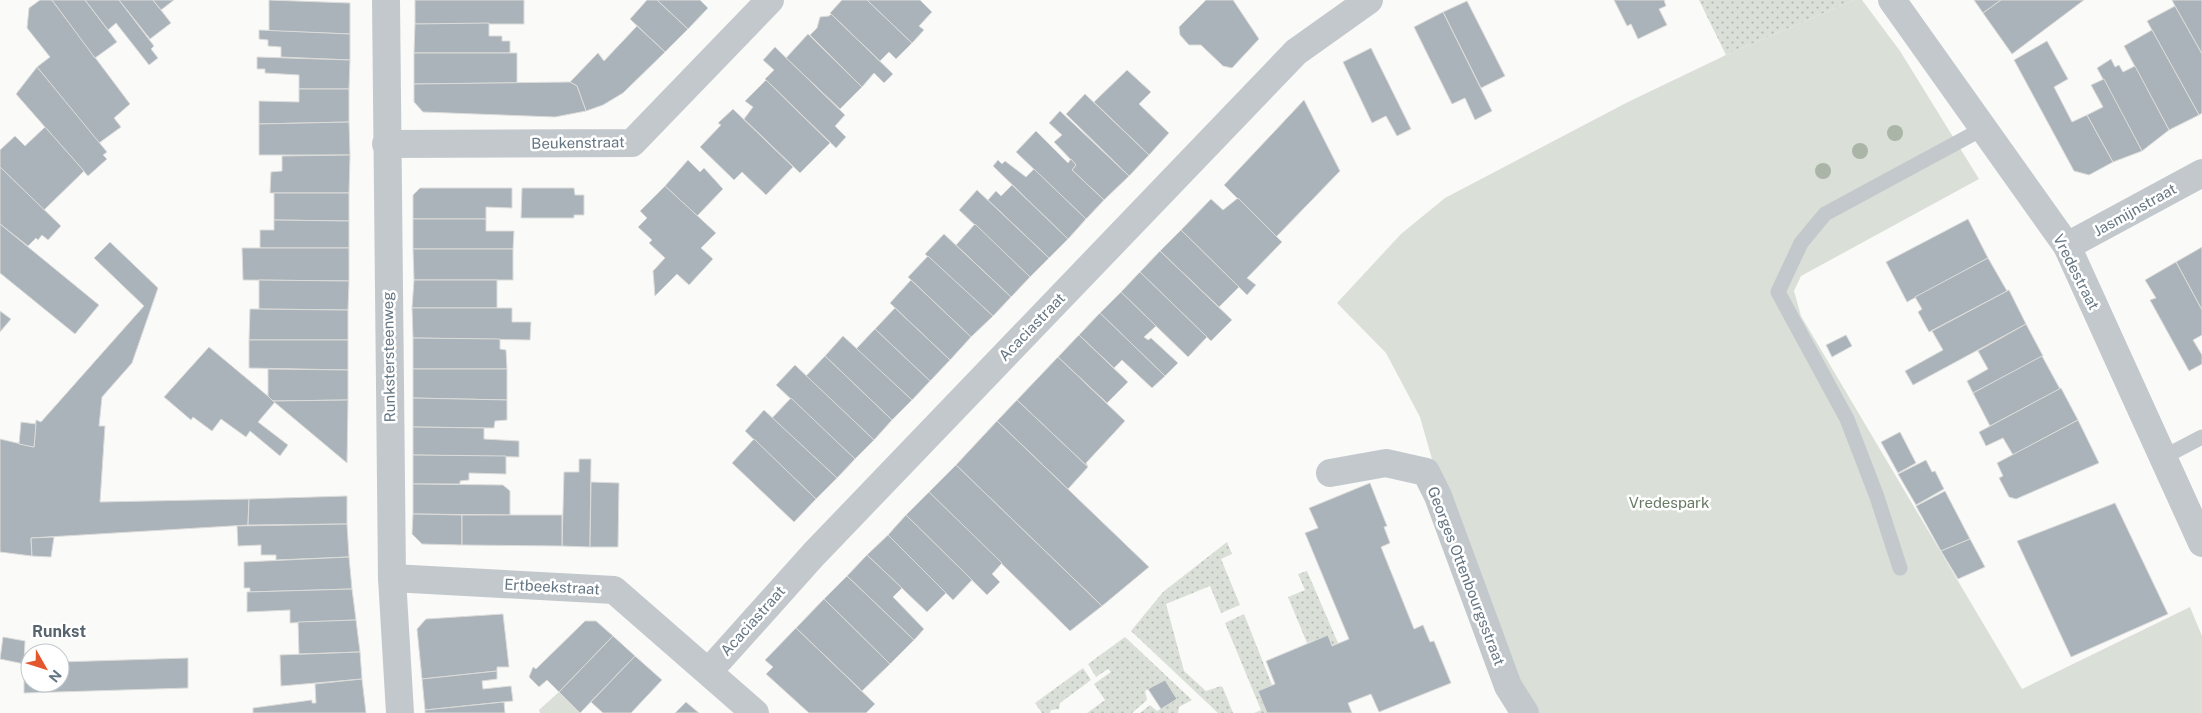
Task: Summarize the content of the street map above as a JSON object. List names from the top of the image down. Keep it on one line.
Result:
{"streets":{"street":["Beukenstraat","Jasmijnstraat","Vredestraat","Acaciastraat","Runkstersteenweg","Georges Ottenbourgsstraat","Ertbeekstraat"]},"crossings":[["Beukenstraat","Runkstersteenweg"],["Jasmijnstraat","Vredestraat"],["Acaciastraat","Ertbeekstraat"],["Runkstersteenweg","Ertbeekstraat"]],"districts":["Runkst"],"parks":["Vredespark"],"north":"bottom right"}
